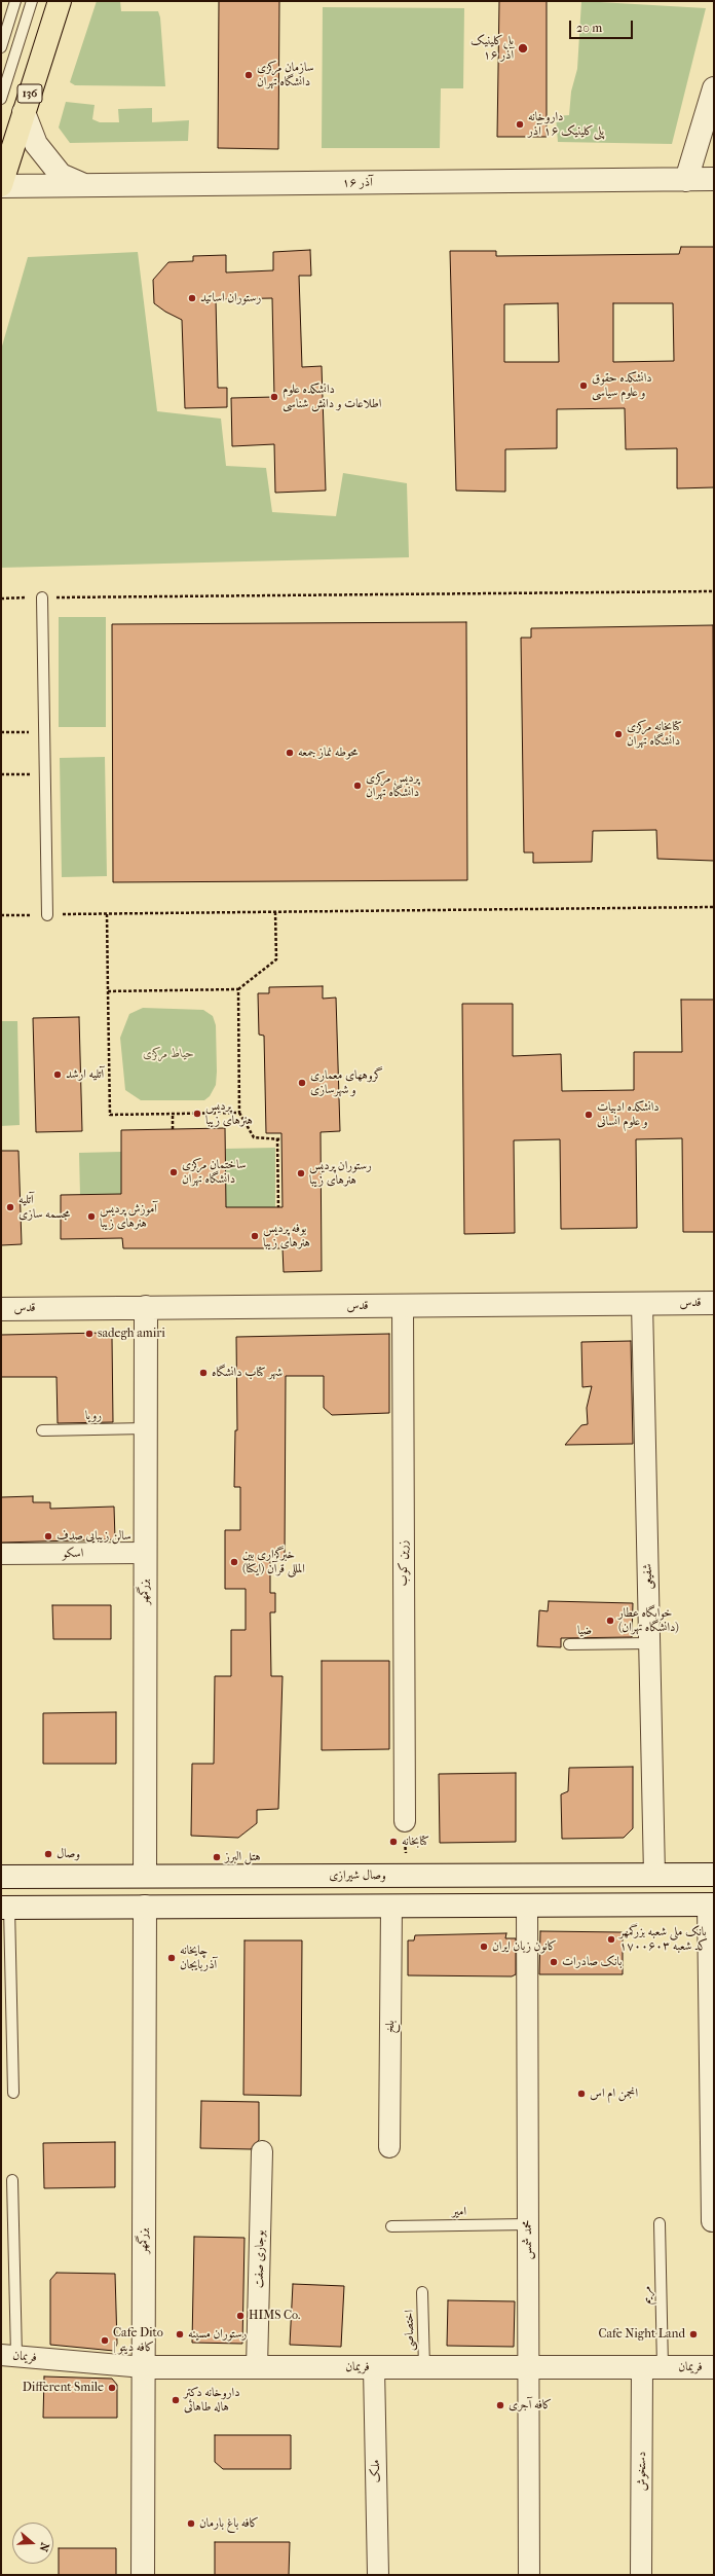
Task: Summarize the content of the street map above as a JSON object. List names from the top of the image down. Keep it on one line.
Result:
{"streets":{"main road":["136"],"street":["۱۶ آذر","قدس","اسکو","زرین کوب","شفیعی","بزرگمهر","وصال شیرازی","بلخ","محمد شمس","بوجاری صفت","فریمان","ملک","دستخوش"],"lane":["رویا","ضیا","امیر","مریم","اختصاصی"]},"crossings":[["136","۱۶ آذر"],["قدس","زرین کوب"],["قدس","شفیعی"],["قدس","بزرگمهر"],["رویا","بزرگمهر"],["اسکو","بزرگمهر"],["شفیعی","ضیا"],["شفیعی","وصال شیرازی"],["بزرگمهر","وصال شیرازی"],["بزرگمهر","فریمان"],["امیر","محمد شمس"],["محمد شمس","فریمان"],["بوجاری صفت","فریمان"],["مریم","فریمان"],["مریم","دستخوش"],["اختصاصی","فریمان"],["فریمان","ملک"],["فریمان","دستخوش"]],"parks":["حیاط مرکزی"],"places":["پلی‌کلینیک ۱۶ آذر","سازمان مرکزی دانشگاه تهران","داروخانه پلی‌کلینیک ۱۶ آذر","رستوران اساتید","دانشکده حقوق و علوم سیاسی","دانشکده علوم اطلاعات و دانش شناسی","کتابخانه مرکزی دانشگاه تهران","محوطه نماز جمعه","پردیس مرکزی دانشگاه‌ تهران","آتلیه ارشد","گروههای معماری و شهرسازی","پردیس هنرهای زیبا","دانشکده ادبیات و علوم انسانی","ساختمان مرکزی دانشگاه تهران","رستوران پردیس هنرهای زیبا","آتلیه مجسمه سازی","آموزش پردیس هنرهای زیبا","بوفه پردیس هنرهای زیبا","sadegh amiri","شهر کتاب دانشگاه","سالن زیبایی صدف","خبرگزاری بین المللی قرآن (ایکنا)","خوابگاه عطار (دانشگاه تهران)","کتابخانه","وصال","هتل البرز","بانک ملی شعبه بزرگمهر کد شعبه ۱۷۰۰۶۰۳","کانون زبان ایران","چایخانه آذربایجان","بانک صادرات","انجمن ام اس","HIMS Co.","رستوران مسینه","Cafe Night Land","Cafe Dito | کافه دیتو","Different Smile","داروخانه دکتر هاله طاهائی","کافه آجری","کافه باغ بارمان"],"scale_bar":"20 m","north":"right"}
